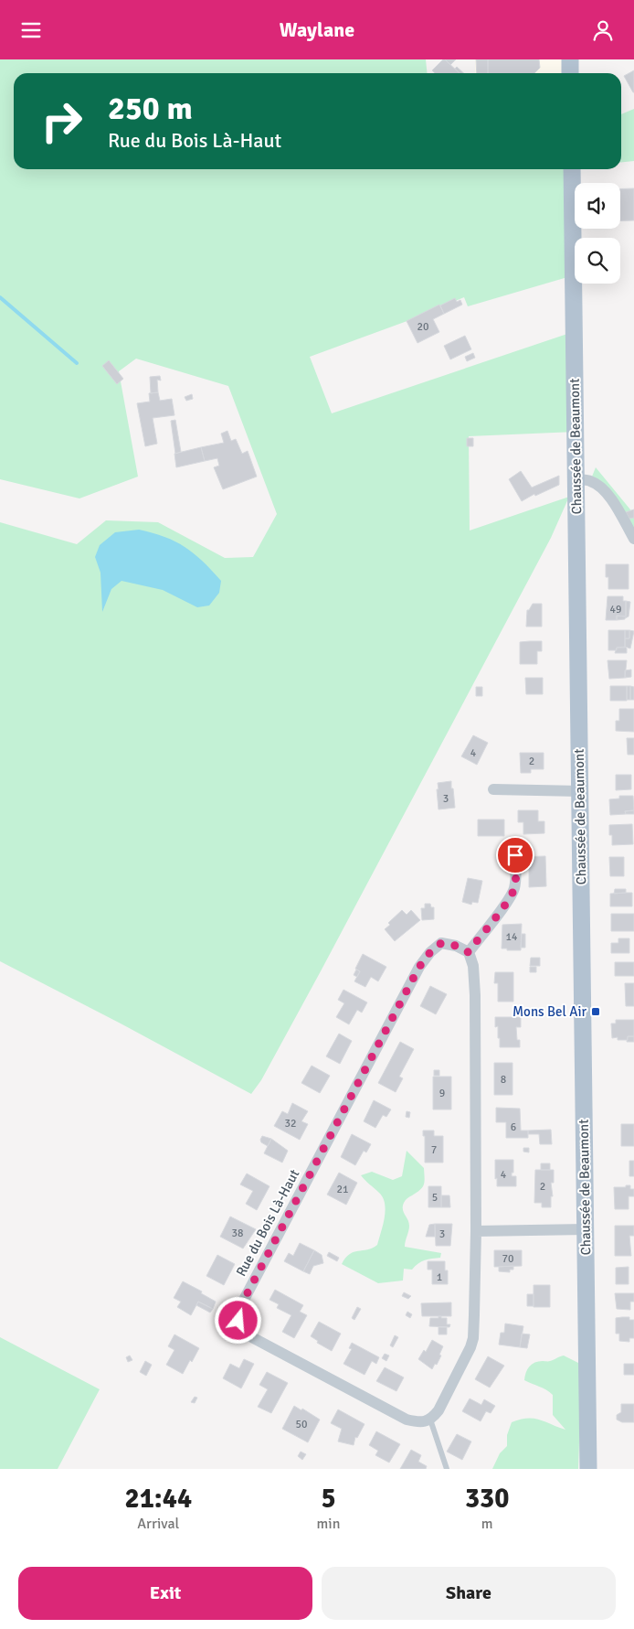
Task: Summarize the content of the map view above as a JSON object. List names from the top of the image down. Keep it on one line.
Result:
{"streets":{"main road":["Chaussée de Beaumont"],"street":["Rue du Bois Là-Haut"]},"places":{"transit":["Mons Bel Air"]},"house_numbers":["20","49","4","2","3","14","8","9","32","6","7","4","2","21","5","38","3","70","1","50"],"page":{"header":"Waylane","turn":["250 m","Rue du Bois Là-Haut"],"eta":["21:44","Arrival","5","min","330","m"],"buttons":["Exit","Share"]}}
